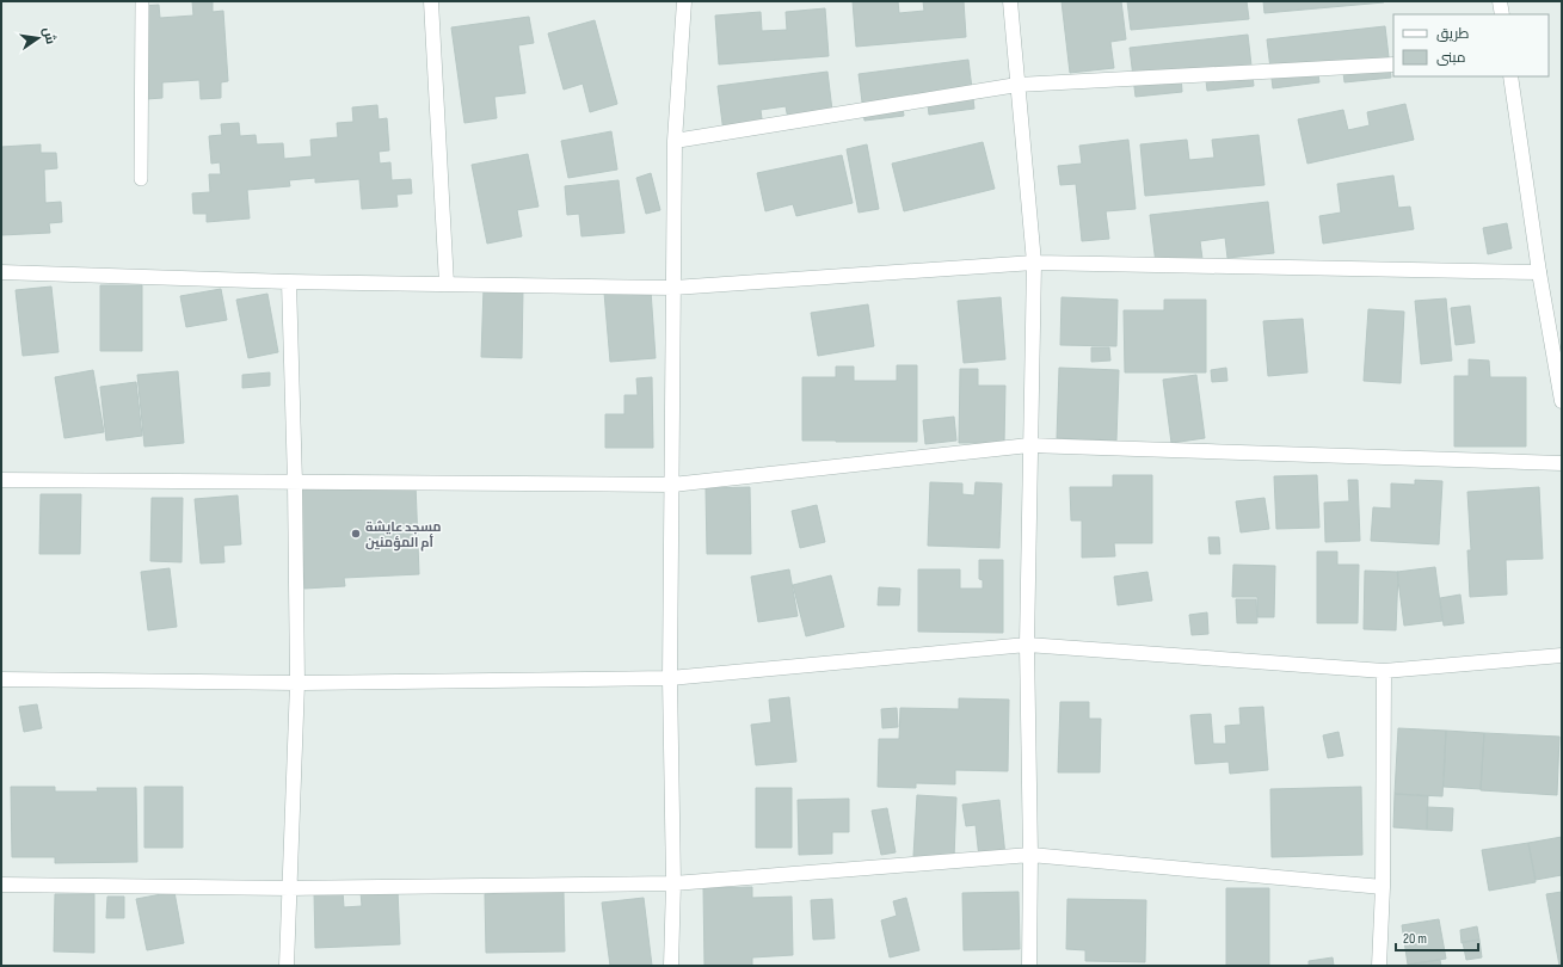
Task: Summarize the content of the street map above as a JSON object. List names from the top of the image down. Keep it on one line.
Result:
{"places":["مسجد عايشة أم المؤمنين"],"legend":["طريق","مبنى"],"scale_bar":"20 m","north":"right"}
